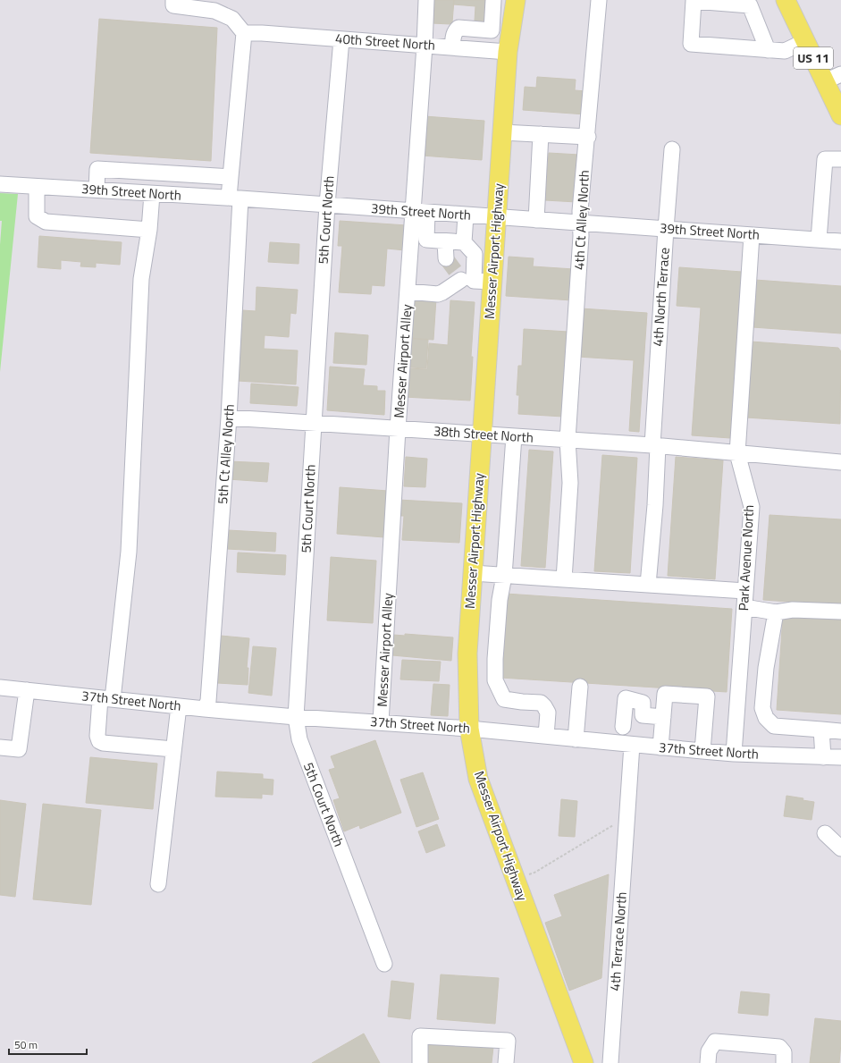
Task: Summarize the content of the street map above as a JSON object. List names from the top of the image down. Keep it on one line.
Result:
{"streets":{"main road":["US 11","Messer Airport Highway"],"street":["40th Street North","39th Street North","5th Court North","4th Ct Alley North","4th North Terrace","Messer Airport Alley","38th Street North","5th Ct Alley North","Park Avenue North","37th Street North","4th Terrace North"]},"crossings":[["40th Street North","5th Court North"],["40th Street North","Messer Airport Highway"],["40th Street North","Messer Airport Alley"],["40th Street North","5th Ct Alley North"],["39th Street North","5th Court North"],["39th Street North","4th Ct Alley North"],["39th Street North","Messer Airport Highway"],["39th Street North","4th North Terrace"],["39th Street North","Messer Airport Alley"],["39th Street North","5th Ct Alley North"],["39th Street North","Park Avenue North"],["5th Court North","38th Street North"],["5th Court North","37th Street North"],["4th Ct Alley North","38th Street North"],["Messer Airport Highway","38th Street North"],["Messer Airport Highway","37th Street North"],["4th North Terrace","38th Street North"],["Messer Airport Alley","38th Street North"],["Messer Airport Alley","37th Street North"],["38th Street North","5th Ct Alley North"],["38th Street North","Park Avenue North"],["5th Ct Alley North","37th Street North"],["Park Avenue North","37th Street North"],["37th Street North","4th Terrace North"]],"scale_bar":"50 m"}
